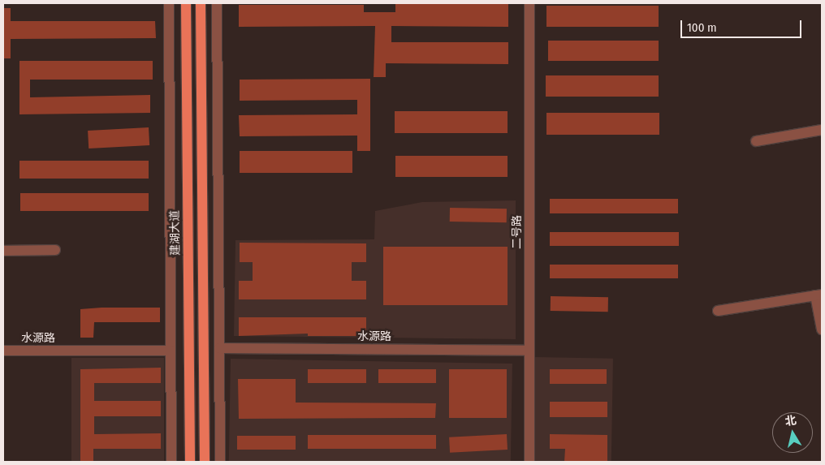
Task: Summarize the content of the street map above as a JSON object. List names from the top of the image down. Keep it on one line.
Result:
{"streets":{"main road":["建湖大道"],"street":["二号路","水源路"]},"crossings":[["二号路","水源路"]],"scale_bar":"100 m","north":"top"}
